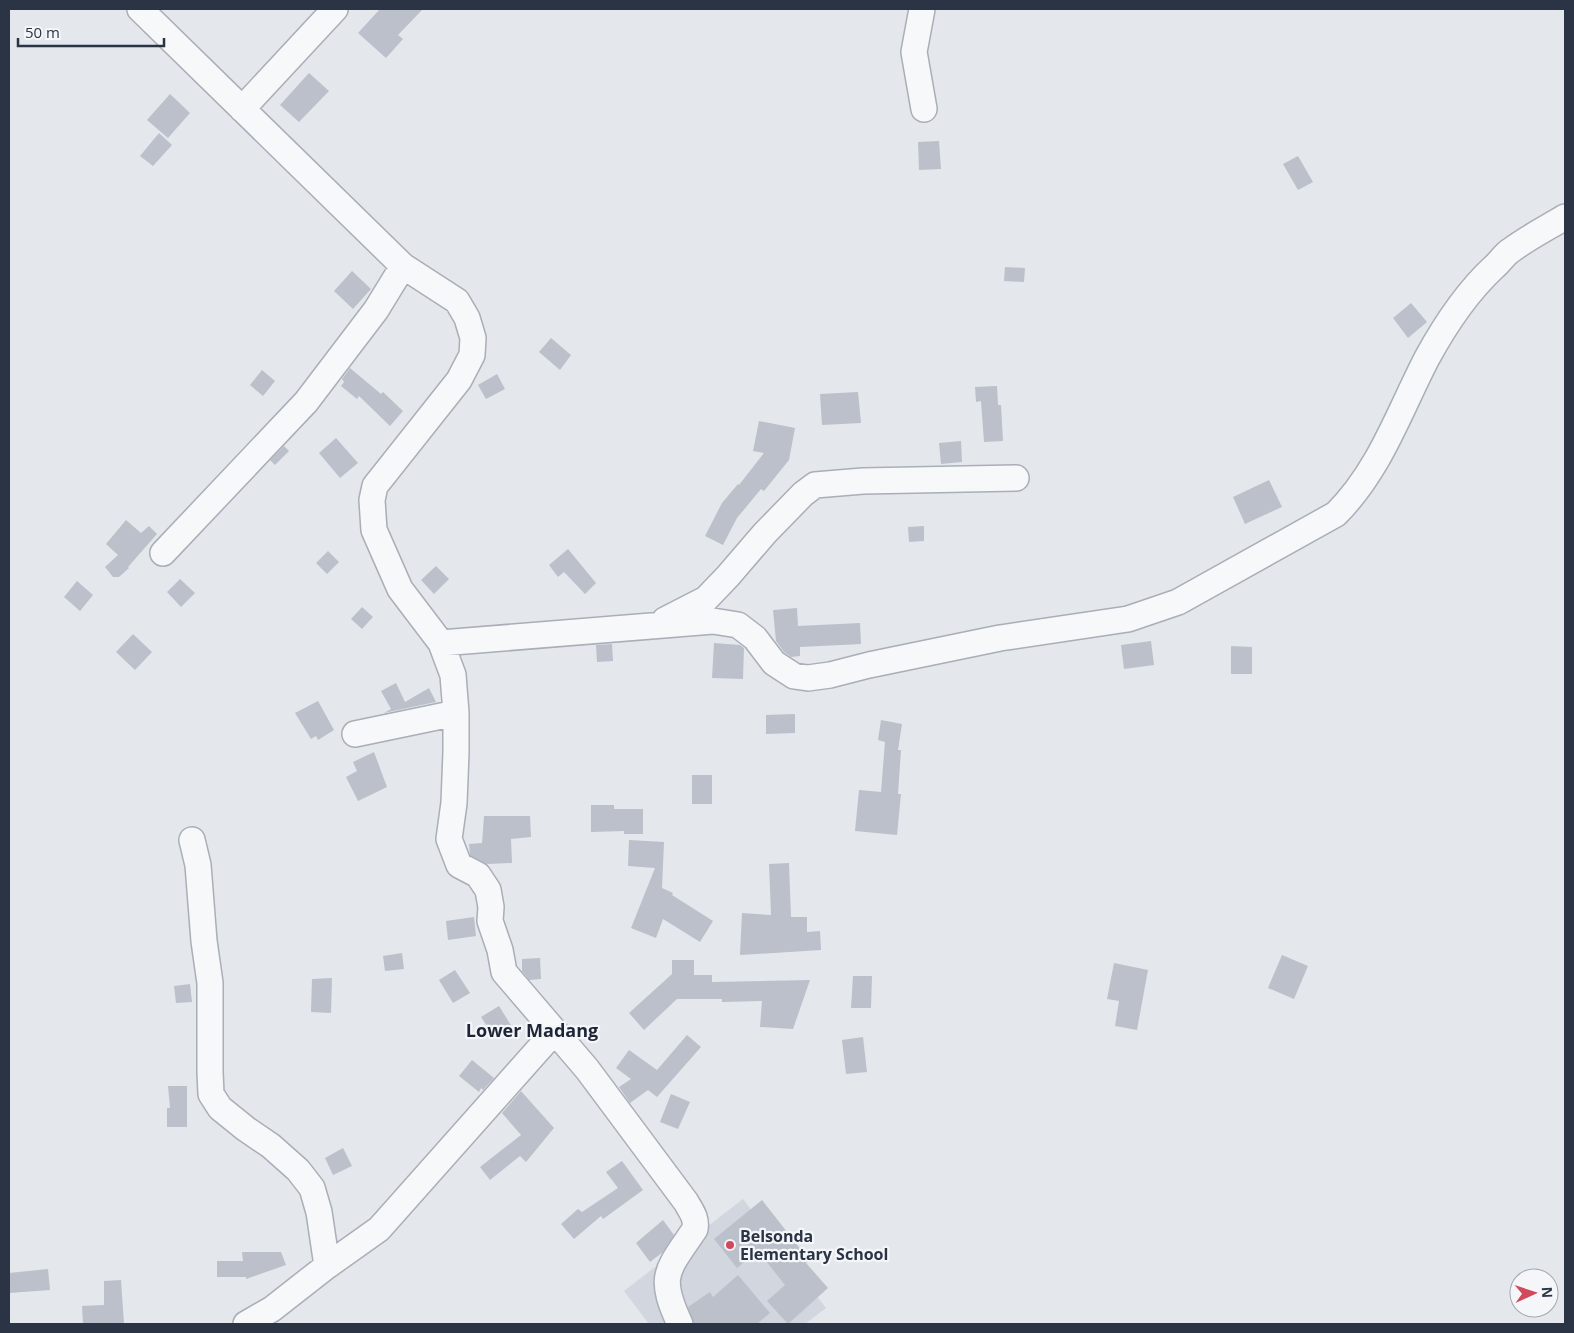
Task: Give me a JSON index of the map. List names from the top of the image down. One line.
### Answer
{"districts":["Lower Madang"],"places":["Belsonda Elementary School"],"scale_bar":"50 m","north":"right"}
